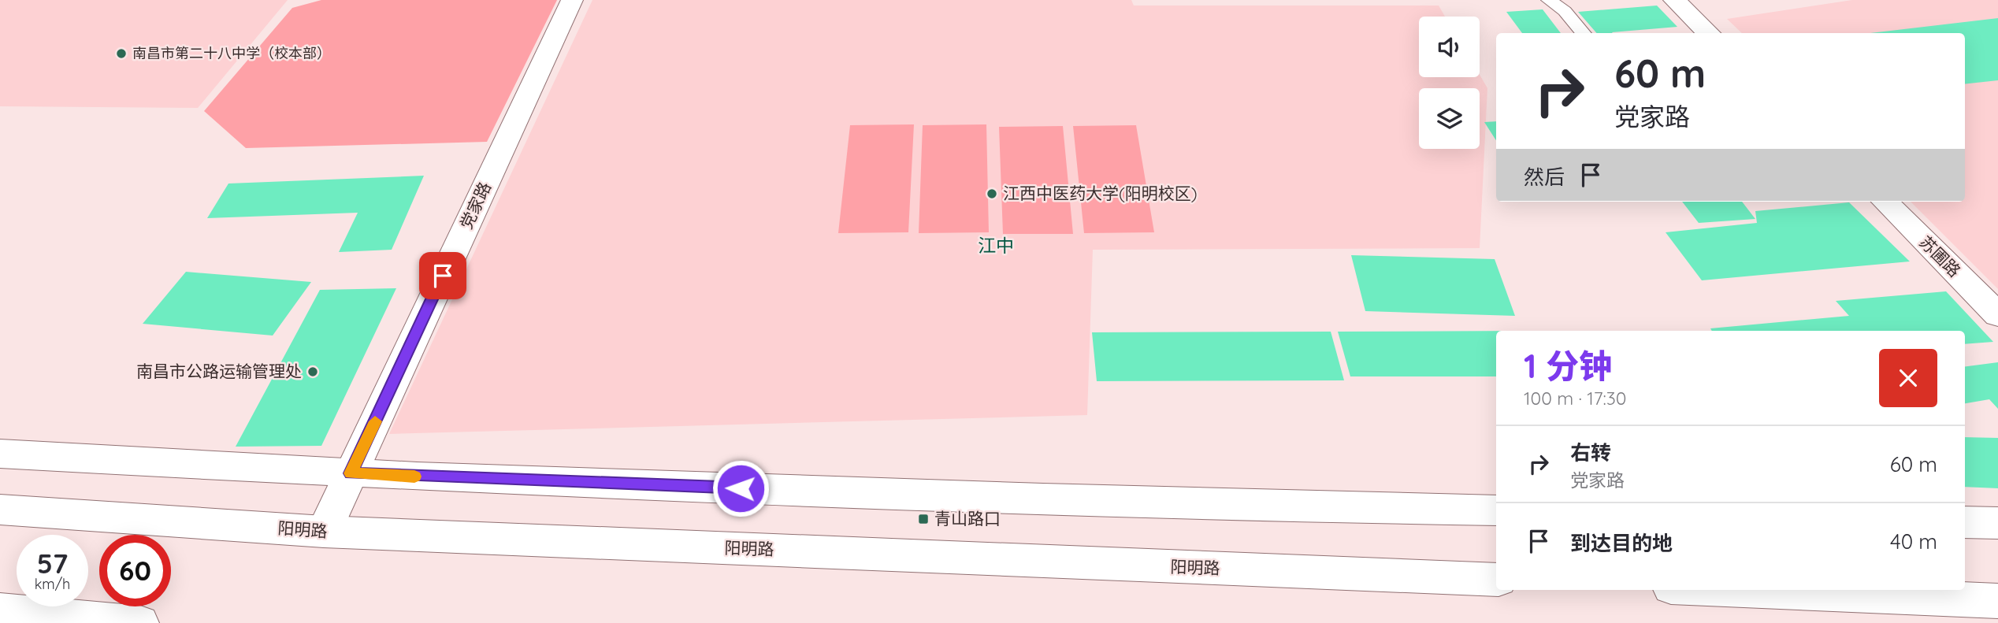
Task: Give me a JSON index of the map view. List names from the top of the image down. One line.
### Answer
{"streets":{"main road":["党家路","苏圃路","阳明路"]},"crossings":[["党家路","阳明路"]],"districts":["江中"],"places":{"other":["南昌市第二十八中学（校本部）","江西中医药大学(阳明校区)","南昌市公路运输管理处"],"transit":["青山路口"]},"page":{"turn":["60 m","党家路"],"then":"然后","heading":["1 分钟","100 m · 17:30"],"list":[{"name":"右转","note":"党家路","value":"60 m"},{"name":"到达目的地","value":"40 m"}],"speed":"57 km/h","limit":"60"}}
